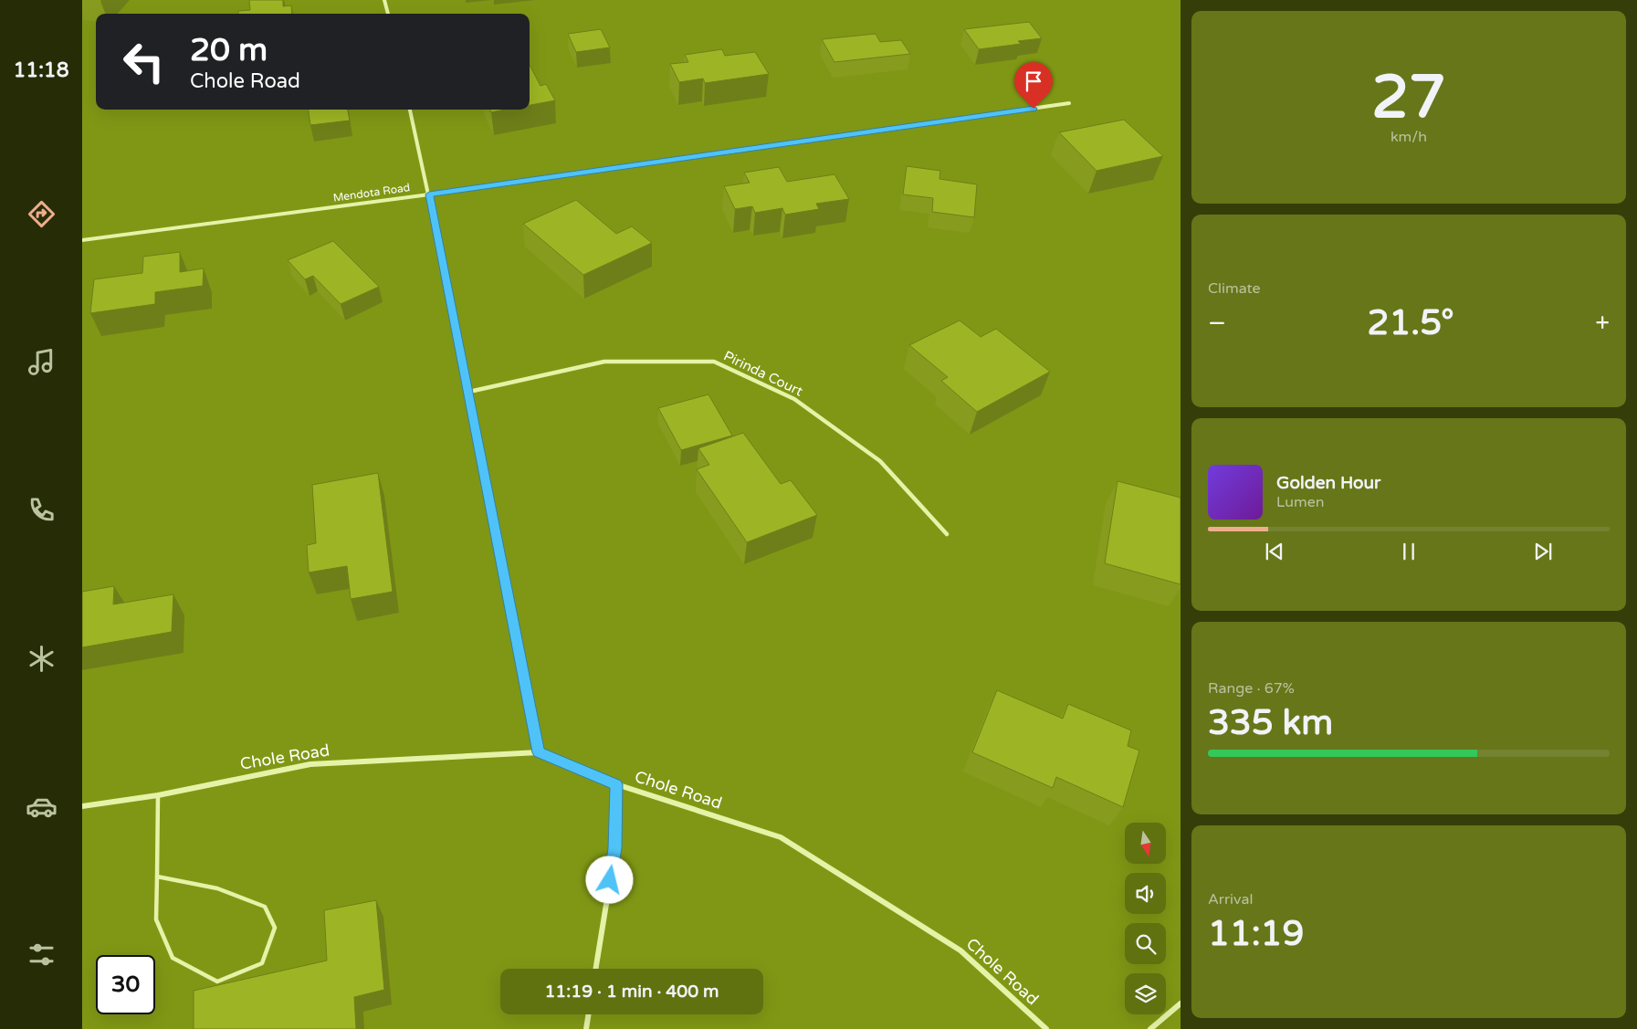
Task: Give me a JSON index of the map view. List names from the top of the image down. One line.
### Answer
{"streets":{"street":["Mendota Road","Pirinda Court","Chole Road"]},"north":"bottom","page":{"tabs":"11:18","tile":[["27","km/h"],"Climate",["Range · 67%","335 km"],["Arrival","11:19"]],"turn":["20 m","Chole Road"],"heat":["−","21.5°","+"],"song":["Golden Hour","Lumen"],"limit":"30","trip":"11:19 · 1 min · 400 m"}}
